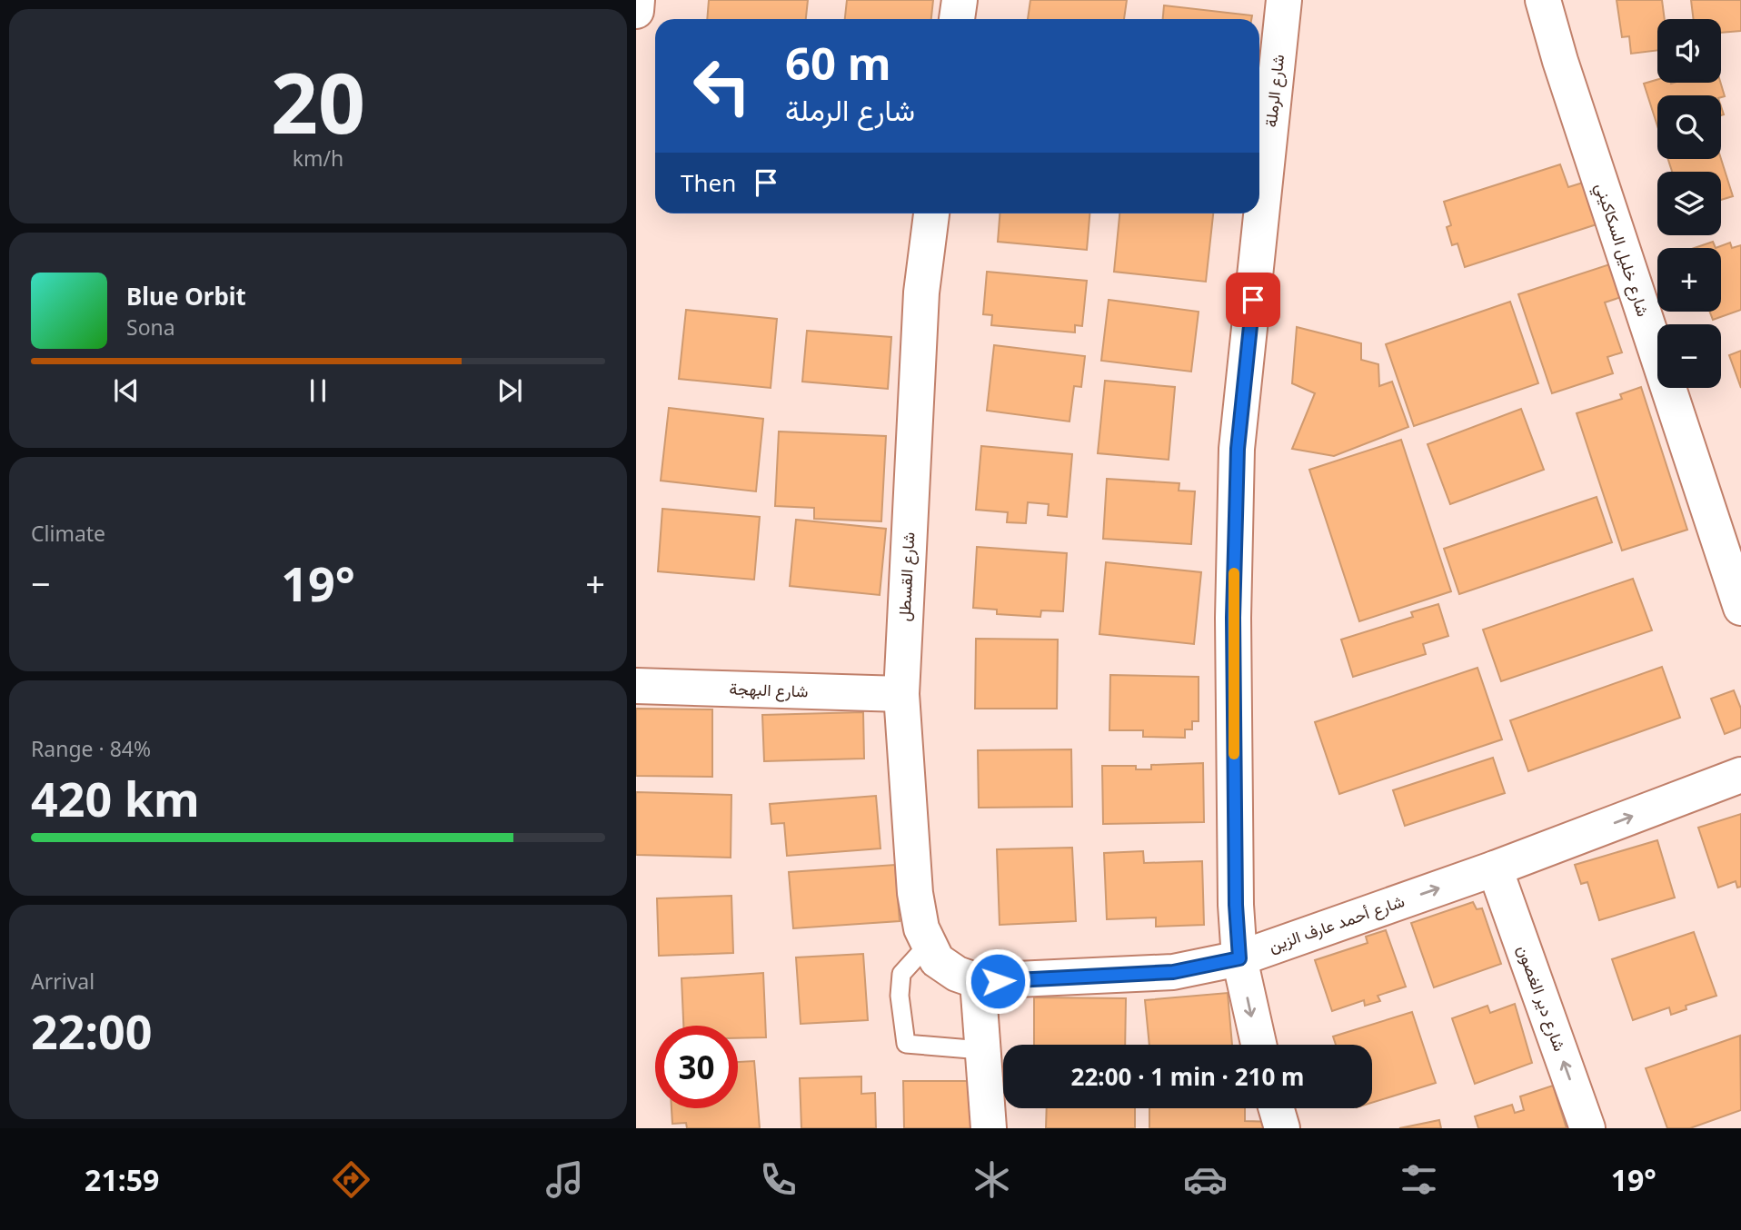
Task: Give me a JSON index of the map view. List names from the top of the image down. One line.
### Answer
{"streets":{"street":["شارع الرملة","شارع خليل السكاكيني","شارع القسطل","شارع البهجة","شارع أحمد عارف الزين","شارع دير الغصون"]},"crossings":[["شارع الرملة","شارع أحمد عارف الزين"],["شارع القسطل","شارع البهجة"],["شارع القسطل","شارع أحمد عارف الزين"],["شارع أحمد عارف الزين","شارع دير الغصون"]],"one_way":["شارع أحمد عارف الزين","شارع دير الغصون"],"page":{"tile":[["20","km/h"],"Climate",["Range · 84%","420 km"],["Arrival","22:00"]],"map_buttons":["+","−"],"turn":["60 m","شارع الرملة"],"then":"Then","song":["Blue Orbit","Sona"],"heat":["−","19°","+"],"limit":"30","trip":"22:00 · 1 min · 210 m","tabs":["21:59","19°"]}}
